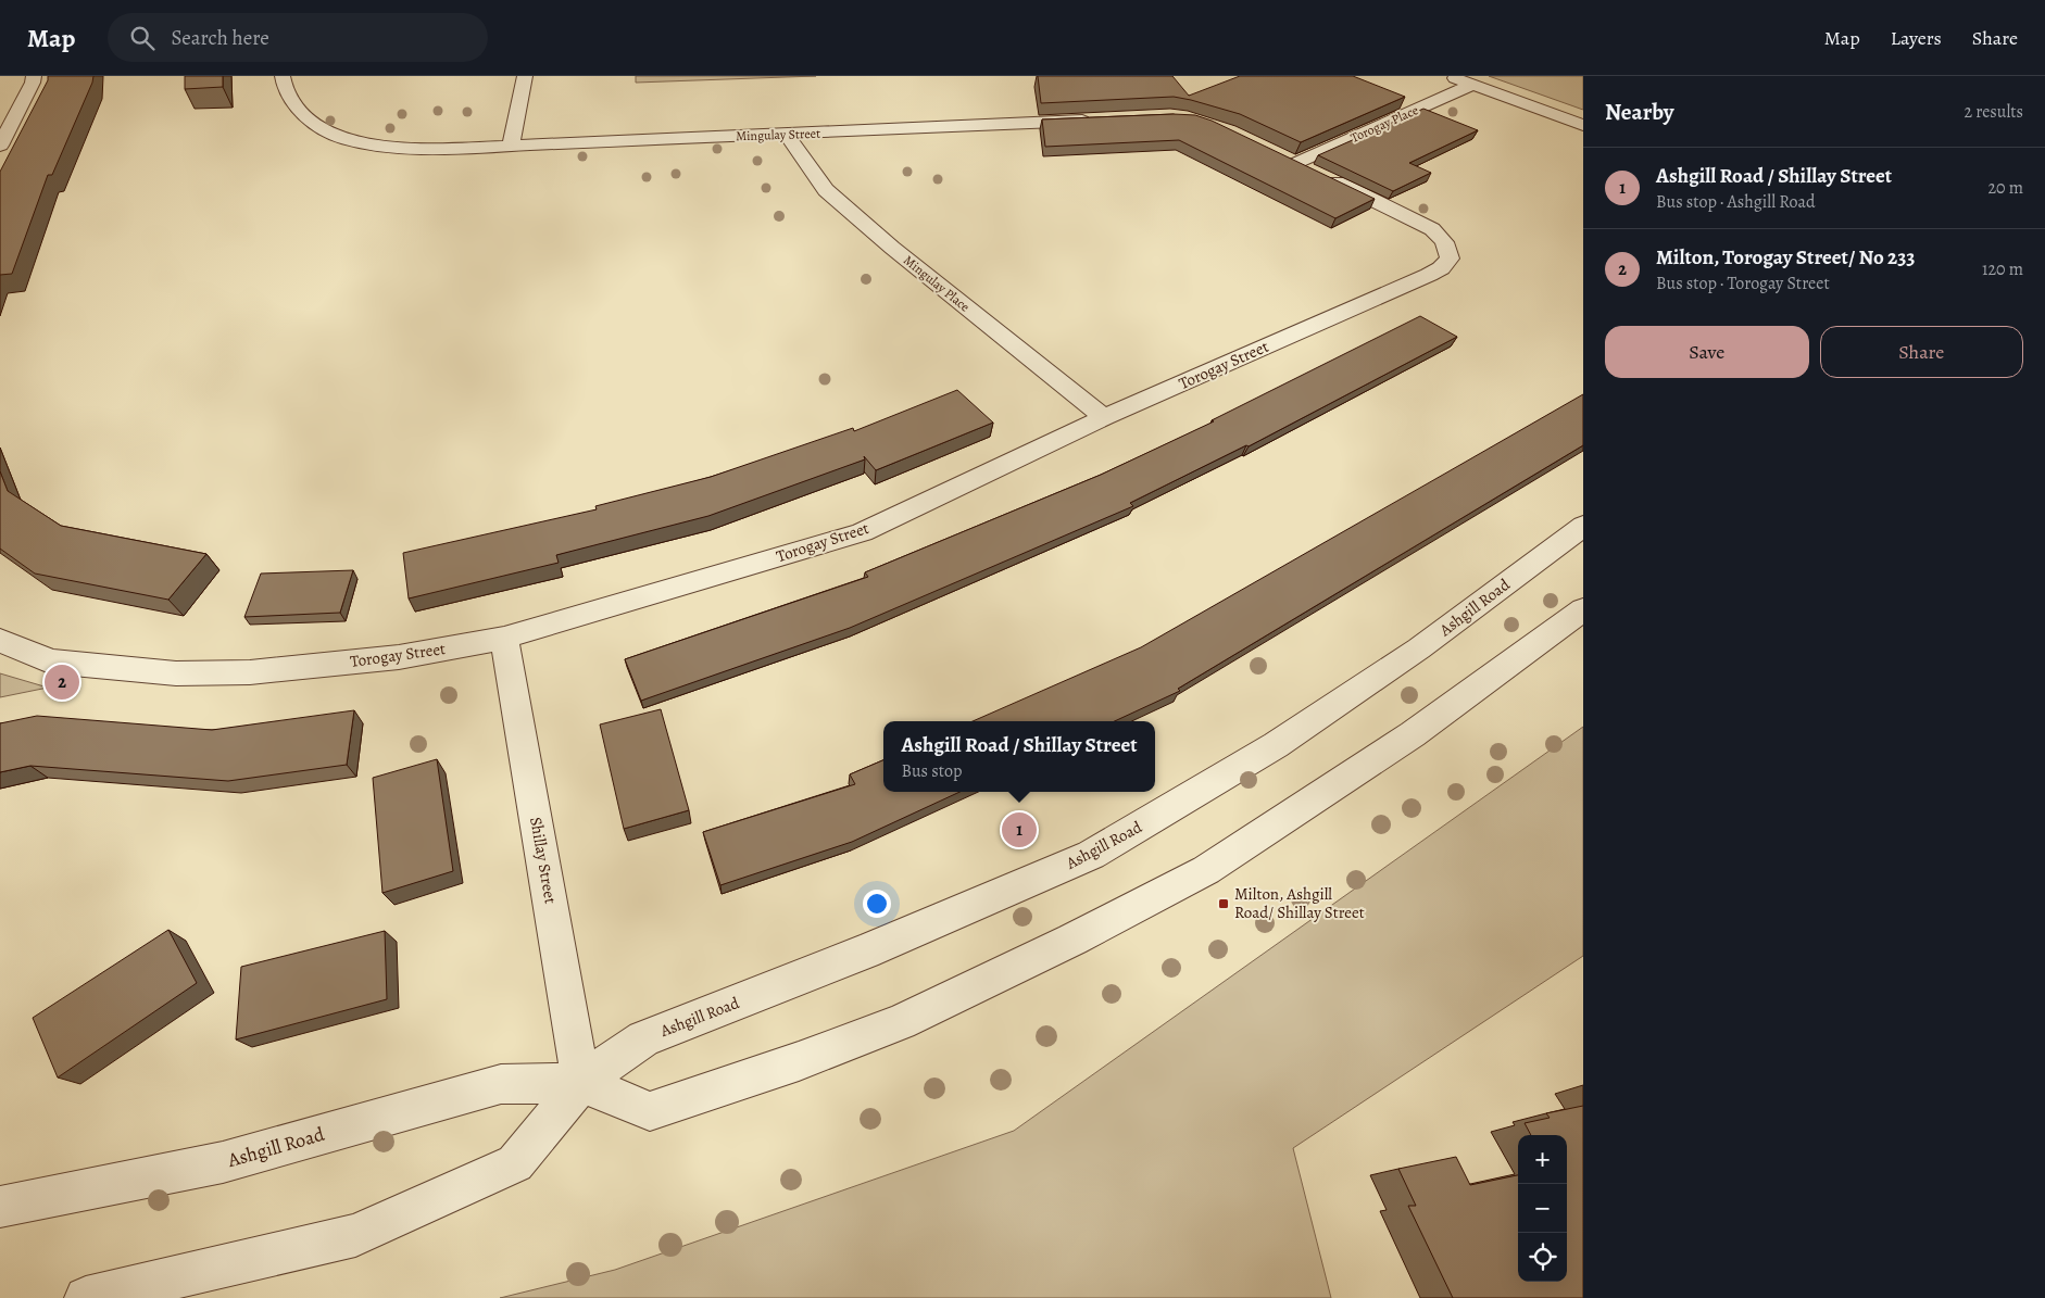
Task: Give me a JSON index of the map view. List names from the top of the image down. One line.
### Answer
{"streets":{"street":["Torogay Place","Mingulay Street","Mingulay Place","Torogay Street","Ashgill Road","Shillay Street"]},"crossings":[["Torogay Place","Torogay Street"],["Mingulay Street","Mingulay Place"],["Mingulay Place","Torogay Street"],["Torogay Street","Shillay Street"],["Ashgill Road","Shillay Street"]],"places":{"transit":["Milton, Ashgill Road/ Shillay Street"]},"page":{"header":"Map","search":"Search here","nav":["Map","Layers","Share"],"heading":["Nearby","2 results"],"list":[{"mark":"1","name":"Ashgill Road / Shillay Street","note":"Bus stop · Ashgill Road","value":"20 m"},{"mark":"2","name":"Milton, Torogay Street/ No 233","note":"Bus stop · Torogay Street","value":"120 m"}],"buttons":["Save","Share"],"pins":["2","1"],"popup":["Ashgill Road / Shillay Street","Bus stop"],"map_buttons":["+","−"]}}
